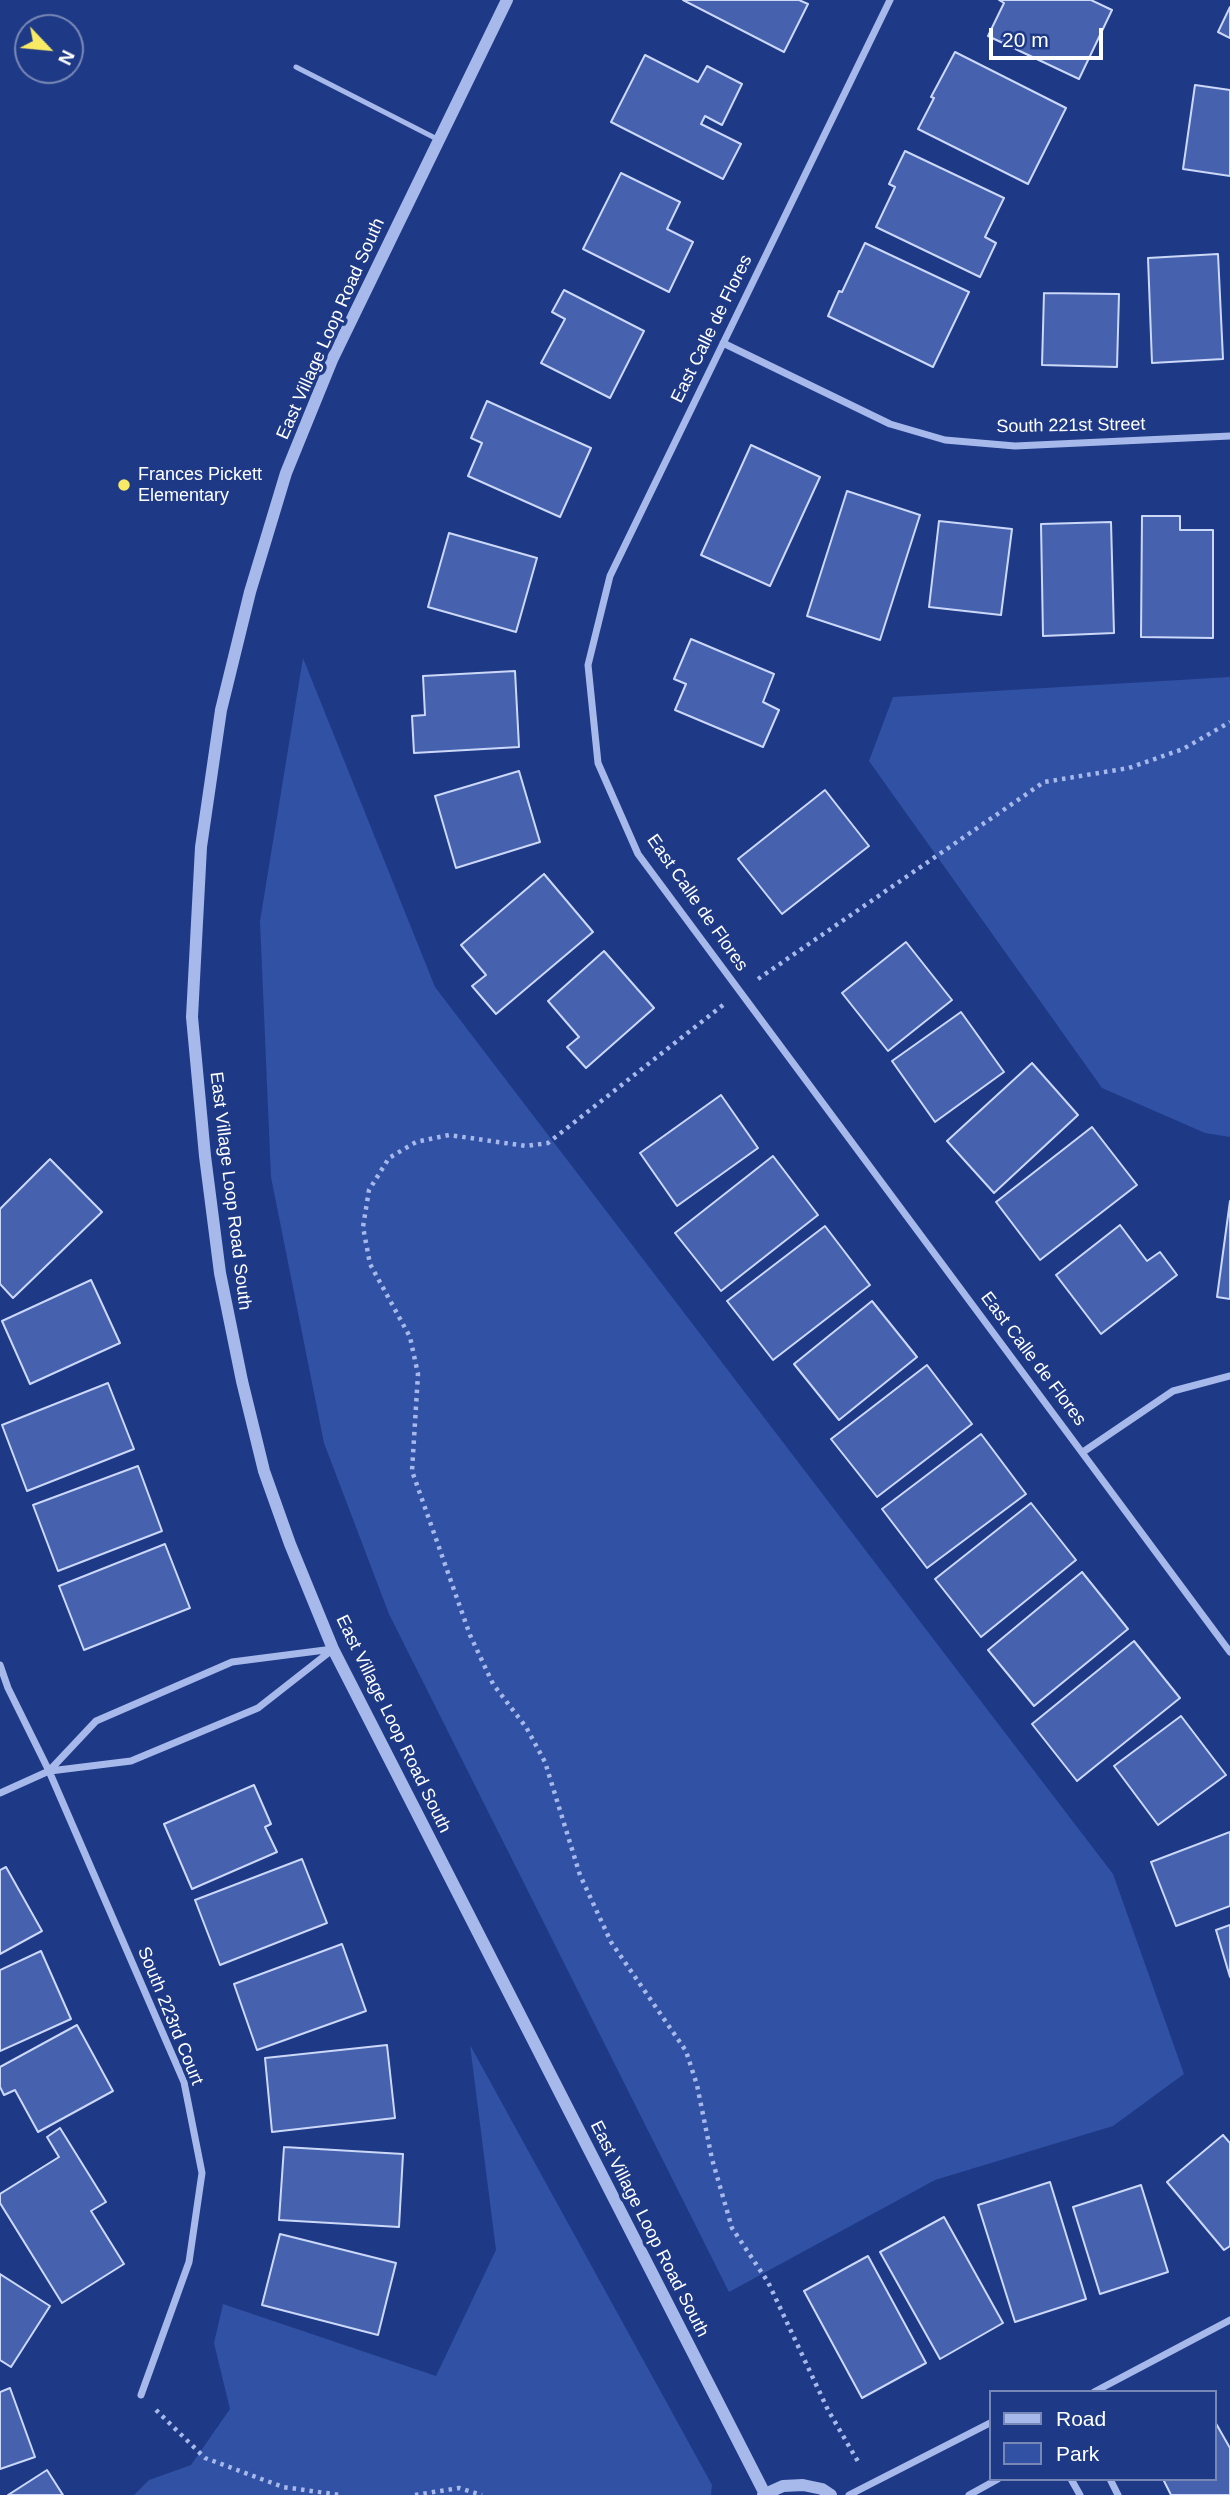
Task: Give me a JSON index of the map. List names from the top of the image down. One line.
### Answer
{"streets":{"street":["East Village Loop Road South","East Calle de Flores","South 221st Street","South 223rd Court"]},"crossings":[["East Calle de Flores","South 221st Street"]],"places":["Frances Pickett Elementary"],"legend":["Road","Park"],"scale_bar":"20 m","north":"bottom right"}
